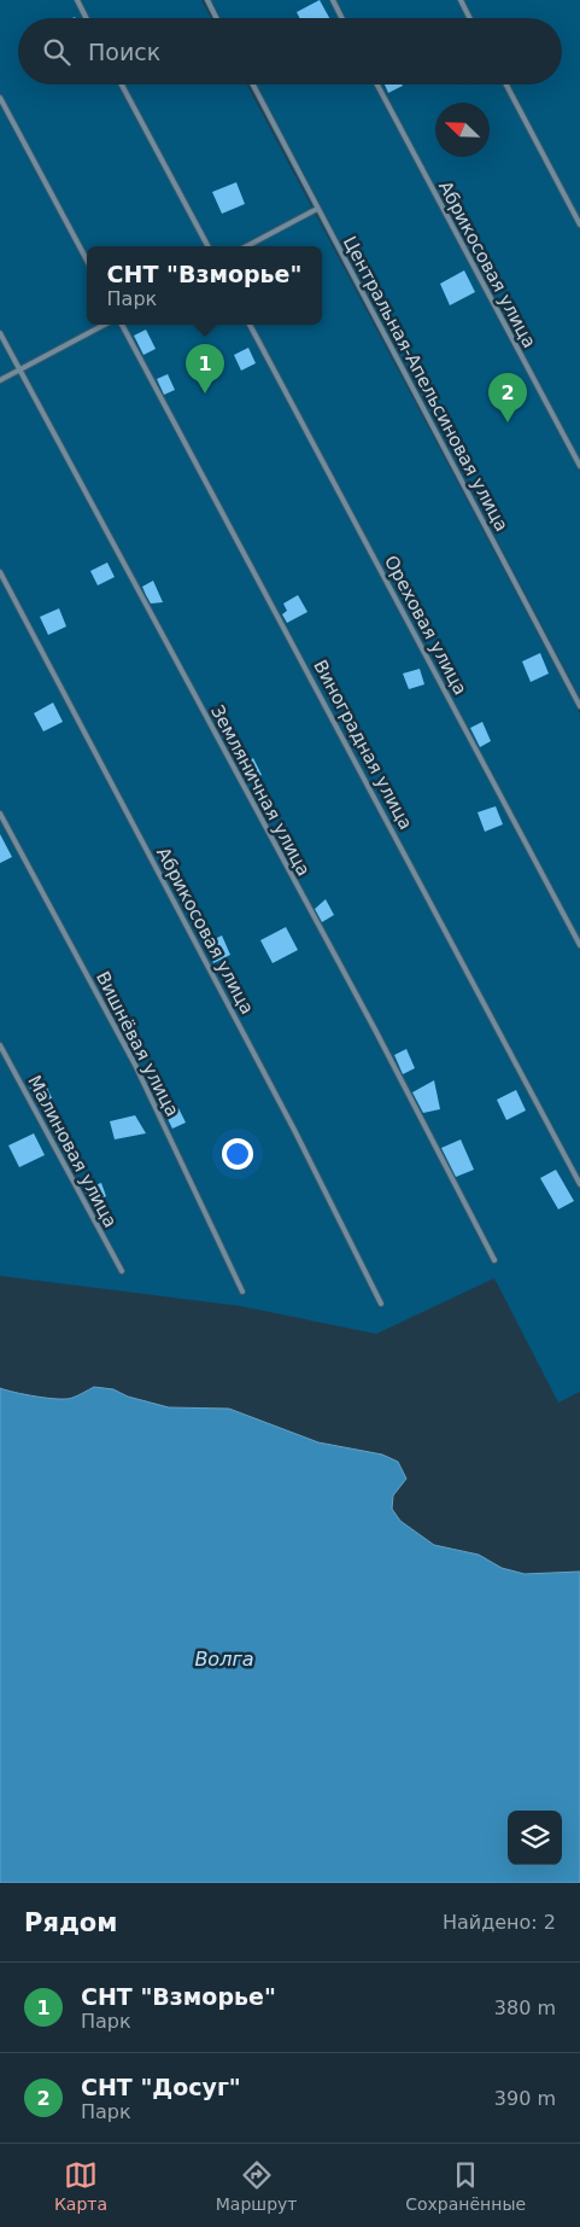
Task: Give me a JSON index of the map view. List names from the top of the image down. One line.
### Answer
{"streets":{"lane":["Абрикосовая улица","Центральная-Апельсиновая улица","Ореховая улица","Виноградная улица","Земляничная улица","Вишнёвая улица","Малиновая улица"]},"water":["Волга"],"north":"top left","page":{"search":"Поиск","popup":["СНТ \"Взморье\"","Парк"],"pins":["1","2"],"heading":["Рядом","Найдено: 2"],"list":[{"mark":"1","name":"СНТ \"Взморье\"","note":"Парк","value":"380 m"},{"mark":"2","name":"СНТ \"Досуг\"","note":"Парк","value":"390 m"}],"nav":["Карта","Маршрут","Сохранённые"]}}
